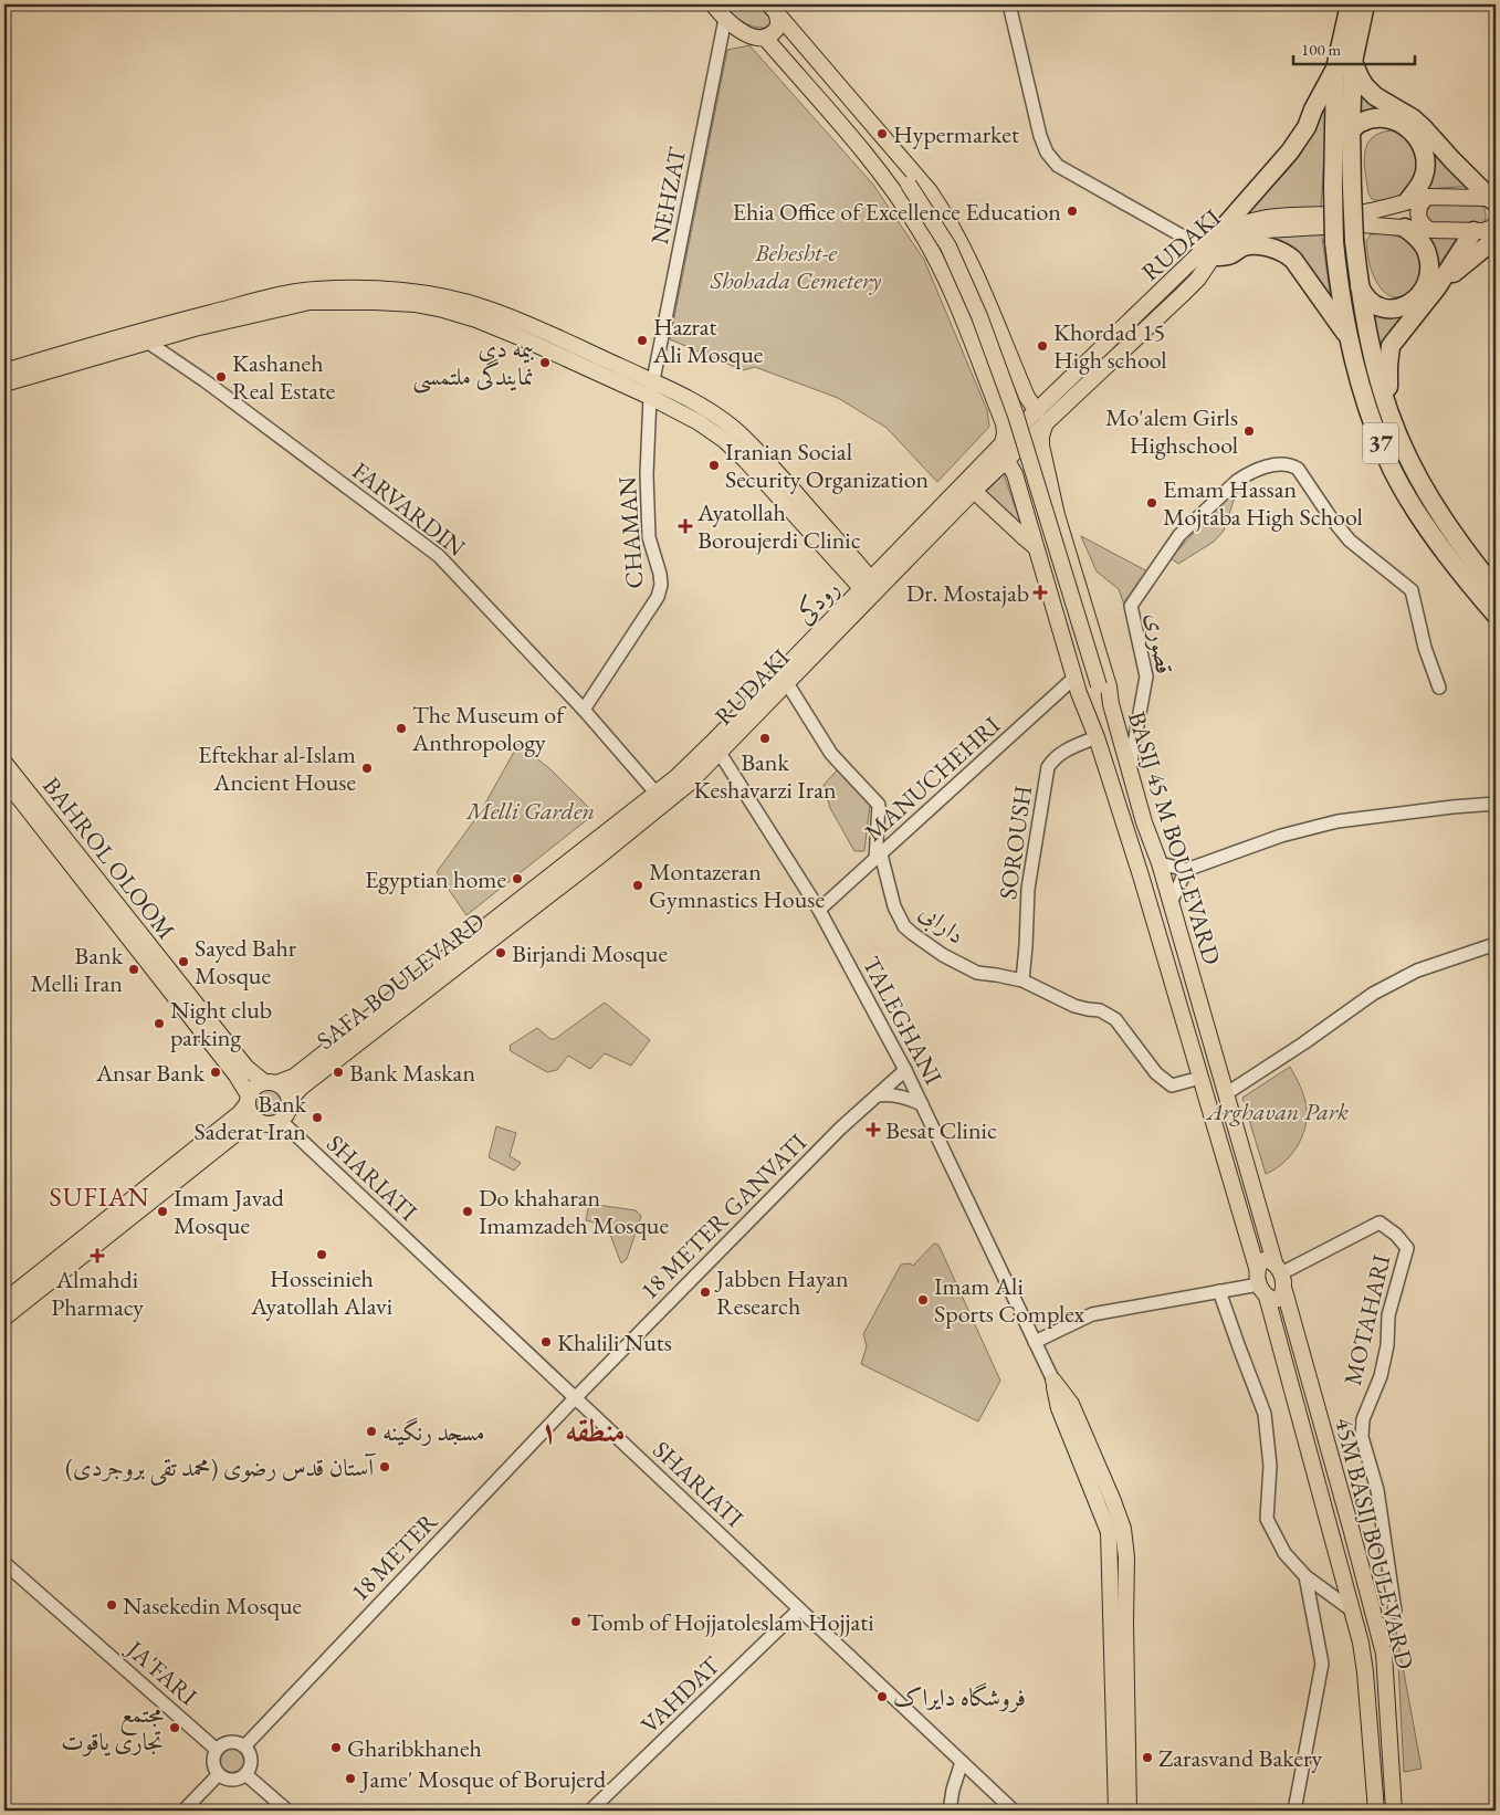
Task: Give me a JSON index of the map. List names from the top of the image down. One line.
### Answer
{"streets":{"highway":["37"],"main road":["RUDAKI","رودکی","BASIJ 45 M BOULEVARD","BAHROL OLOOM","SAFA BOULEVARD","45M BASIJ BOULEVARD"],"street":["NEHZAT","FARVARDIN","CHAMAN","قصوری","MANUCHEHRI","SOROUSH","دارابی","TALEGHANI","SHARIATI","18 METER GANVATI","MOTAHARI","18 METER","JA'FARI","VAHDAT"]},"crossings":[["NEHZAT","CHAMAN"],["RUDAKI","رودکی"],["RUDAKI","BASIJ 45 M BOULEVARD"],["RUDAKI","دارابی"],["RUDAKI","SAFA BOULEVARD"],["RUDAKI","TALEGHANI"],["FARVARDIN","CHAMAN"],["FARVARDIN","SAFA BOULEVARD"],["رودکی","SAFA BOULEVARD"],["رودکی","TALEGHANI"],["قصوری","BASIJ 45 M BOULEVARD"],["MANUCHEHRI","BASIJ 45 M BOULEVARD"],["MANUCHEHRI","دارابی"],["MANUCHEHRI","TALEGHANI"],["BASIJ 45 M BOULEVARD","SOROUSH"],["BASIJ 45 M BOULEVARD","دارابی"],["BASIJ 45 M BOULEVARD","MOTAHARI"],["BASIJ 45 M BOULEVARD","45M BASIJ BOULEVARD"],["SOROUSH","دارابی"],["BAHROL OLOOM","SAFA BOULEVARD"],["BAHROL OLOOM","SHARIATI"],["SAFA BOULEVARD","TALEGHANI"],["SAFA BOULEVARD","SHARIATI"],["TALEGHANI","18 METER GANVATI"],["SHARIATI","18 METER GANVATI"],["SHARIATI","18 METER"],["SHARIATI","VAHDAT"],["18 METER GANVATI","18 METER"],["MOTAHARI","45M BASIJ BOULEVARD"],["18 METER","JA'FARI"]],"districts":["SUFIAN","منطقه ۱"],"parks":["Behesht-e Shohada Cemetery","Melli Garden","Arghavan Park"],"places":{"other":["Hypermarket","Ehia Office of Excellence Education","Hazrat Ali Mosque","Khordad 15 High school","بیمه دی نمایندگی ملتمسی","Kashaneh Real Estate","Mo'alem Girls Highschool","Iranian Social Security Organization","Emam Hassan Mojtaba High School","The Museum of Anthropology","Bank Keshavarzi Iran","Eftekhar al-Islam Ancient House","Egyptian home","Montazeran Gymnastics House","Birjandi Mosque","Sayed Bahr Mosque","Bank Melli Iran","Night club parking","Ansar Bank","Bank Maskan","Bank Saderat Iran","Imam Javad Mosque","Do khaharan Imamzadeh Mosque","Hosseinieh Ayatollah Alavi","Jabben Hayan Research","Imam Ali Sports Complex","Khalili Nuts","مسجد رنگینه","آستان قدس رضوی (محمد تقی بروجردی)","Nasekedin Mosque","Tomb of Hojjatoleslam Hojjati","فروشگاه دایراک","مجتمع تجاری یاقوت","Gharibkhaneh","Zarasvand Bakery","Jame' Mosque of Borujerd"],"health":["Ayatollah Boroujerdi Clinic","Dr. Mostajab","Besat Clinic","Almahdi Pharmacy"]},"scale_bar":"100 m"}
